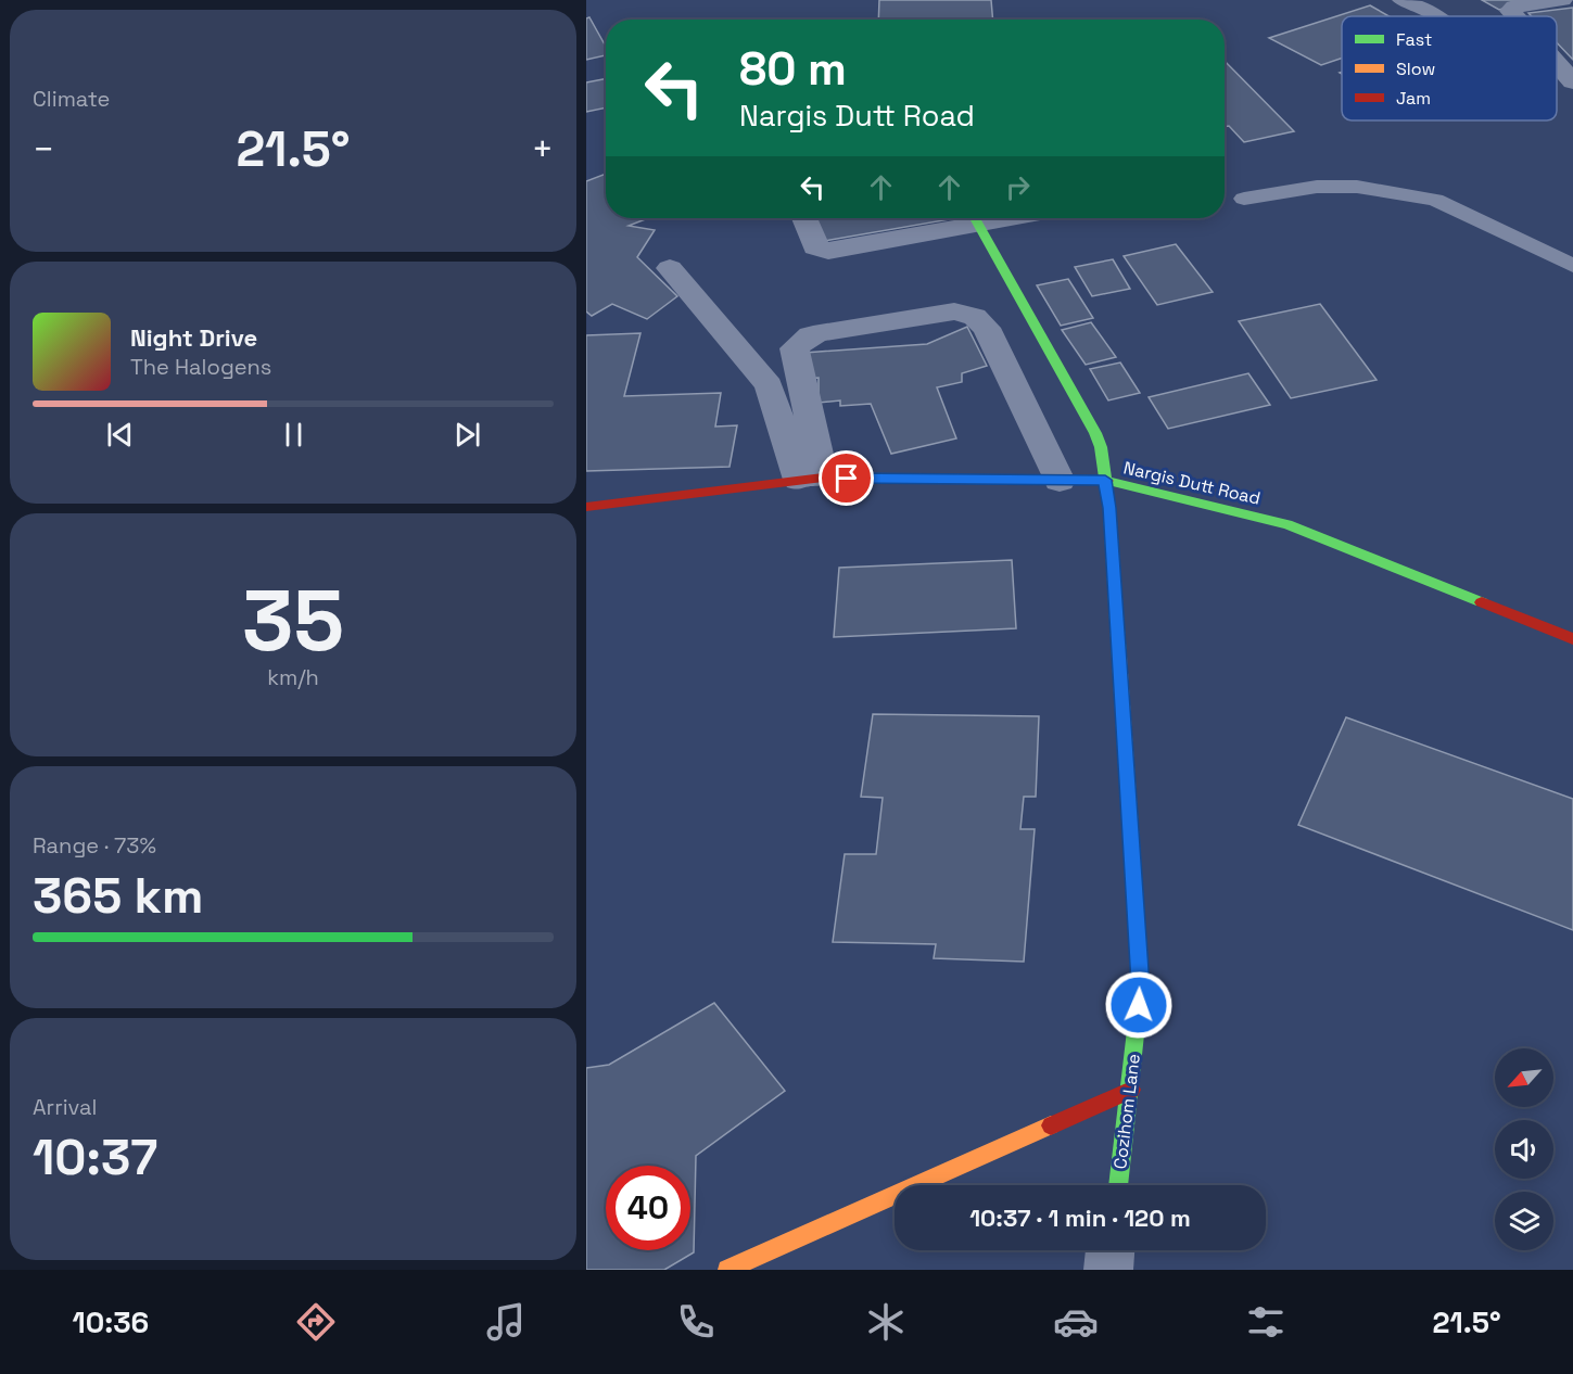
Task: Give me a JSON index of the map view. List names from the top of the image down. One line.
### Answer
{"streets":{"street":["Nargis Dutt Road","Cozihom Lane"]},"crossings":[["Nargis Dutt Road","Cozihom Lane"]],"legend":["Fast","Slow","Jam"],"north":"bottom left","page":{"tile":["Climate",["35","km/h"],["Range · 73%","365 km"],["Arrival","10:37"]],"turn":["80 m","Nargis Dutt Road"],"heat":["−","21.5°","+"],"song":["Night Drive","The Halogens"],"limit":"40","trip":"10:37 · 1 min · 120 m","tabs":["10:36","21.5°"]}}
